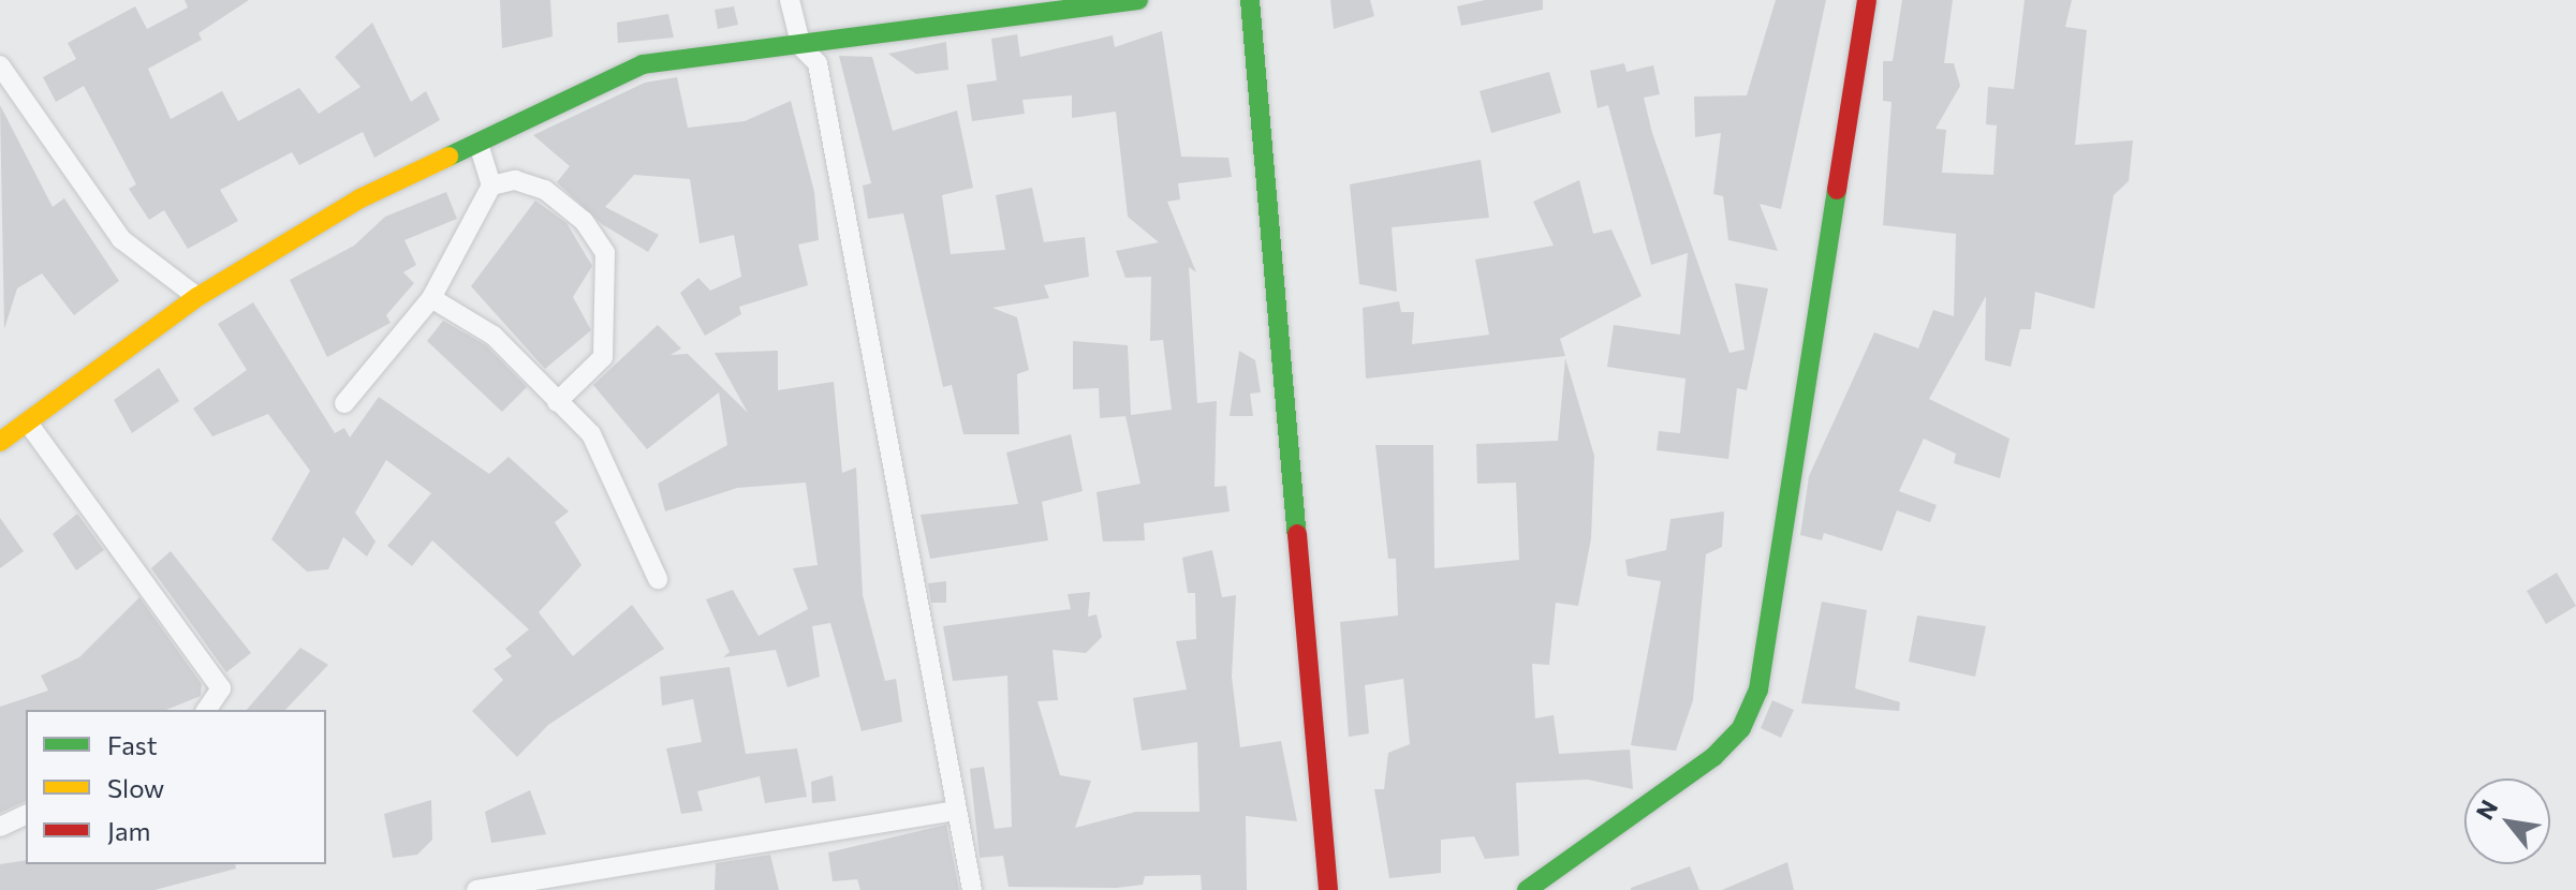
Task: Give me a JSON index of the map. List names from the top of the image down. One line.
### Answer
{"legend":["Fast","Slow","Jam"],"north":"top left"}
